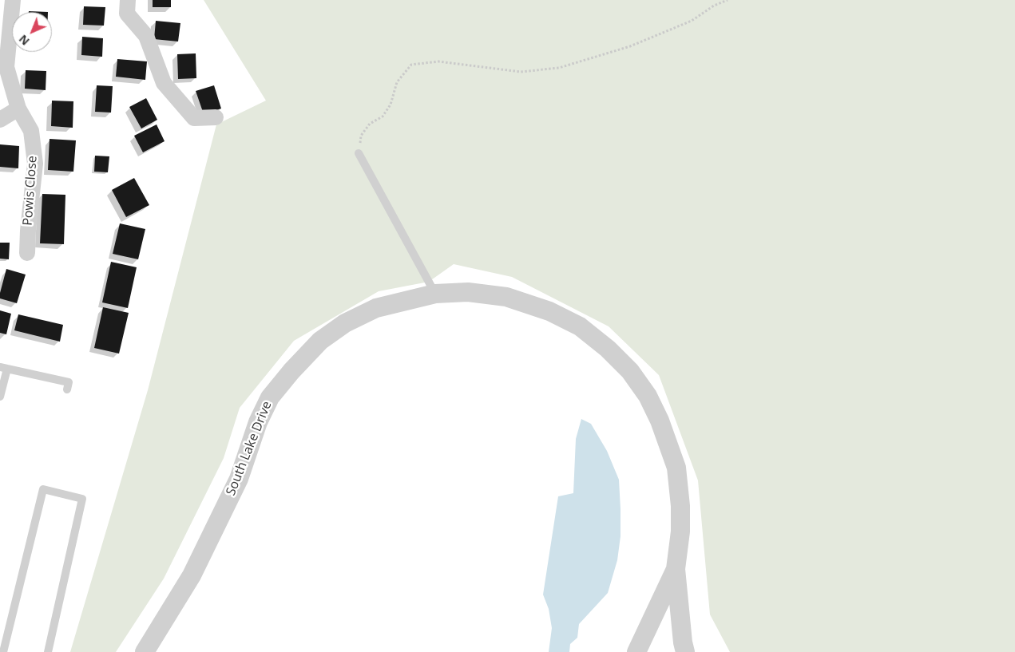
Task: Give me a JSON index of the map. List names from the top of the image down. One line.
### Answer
{"streets":{"street":["Powis Close","South Lake Drive"]},"north":"bottom left"}
